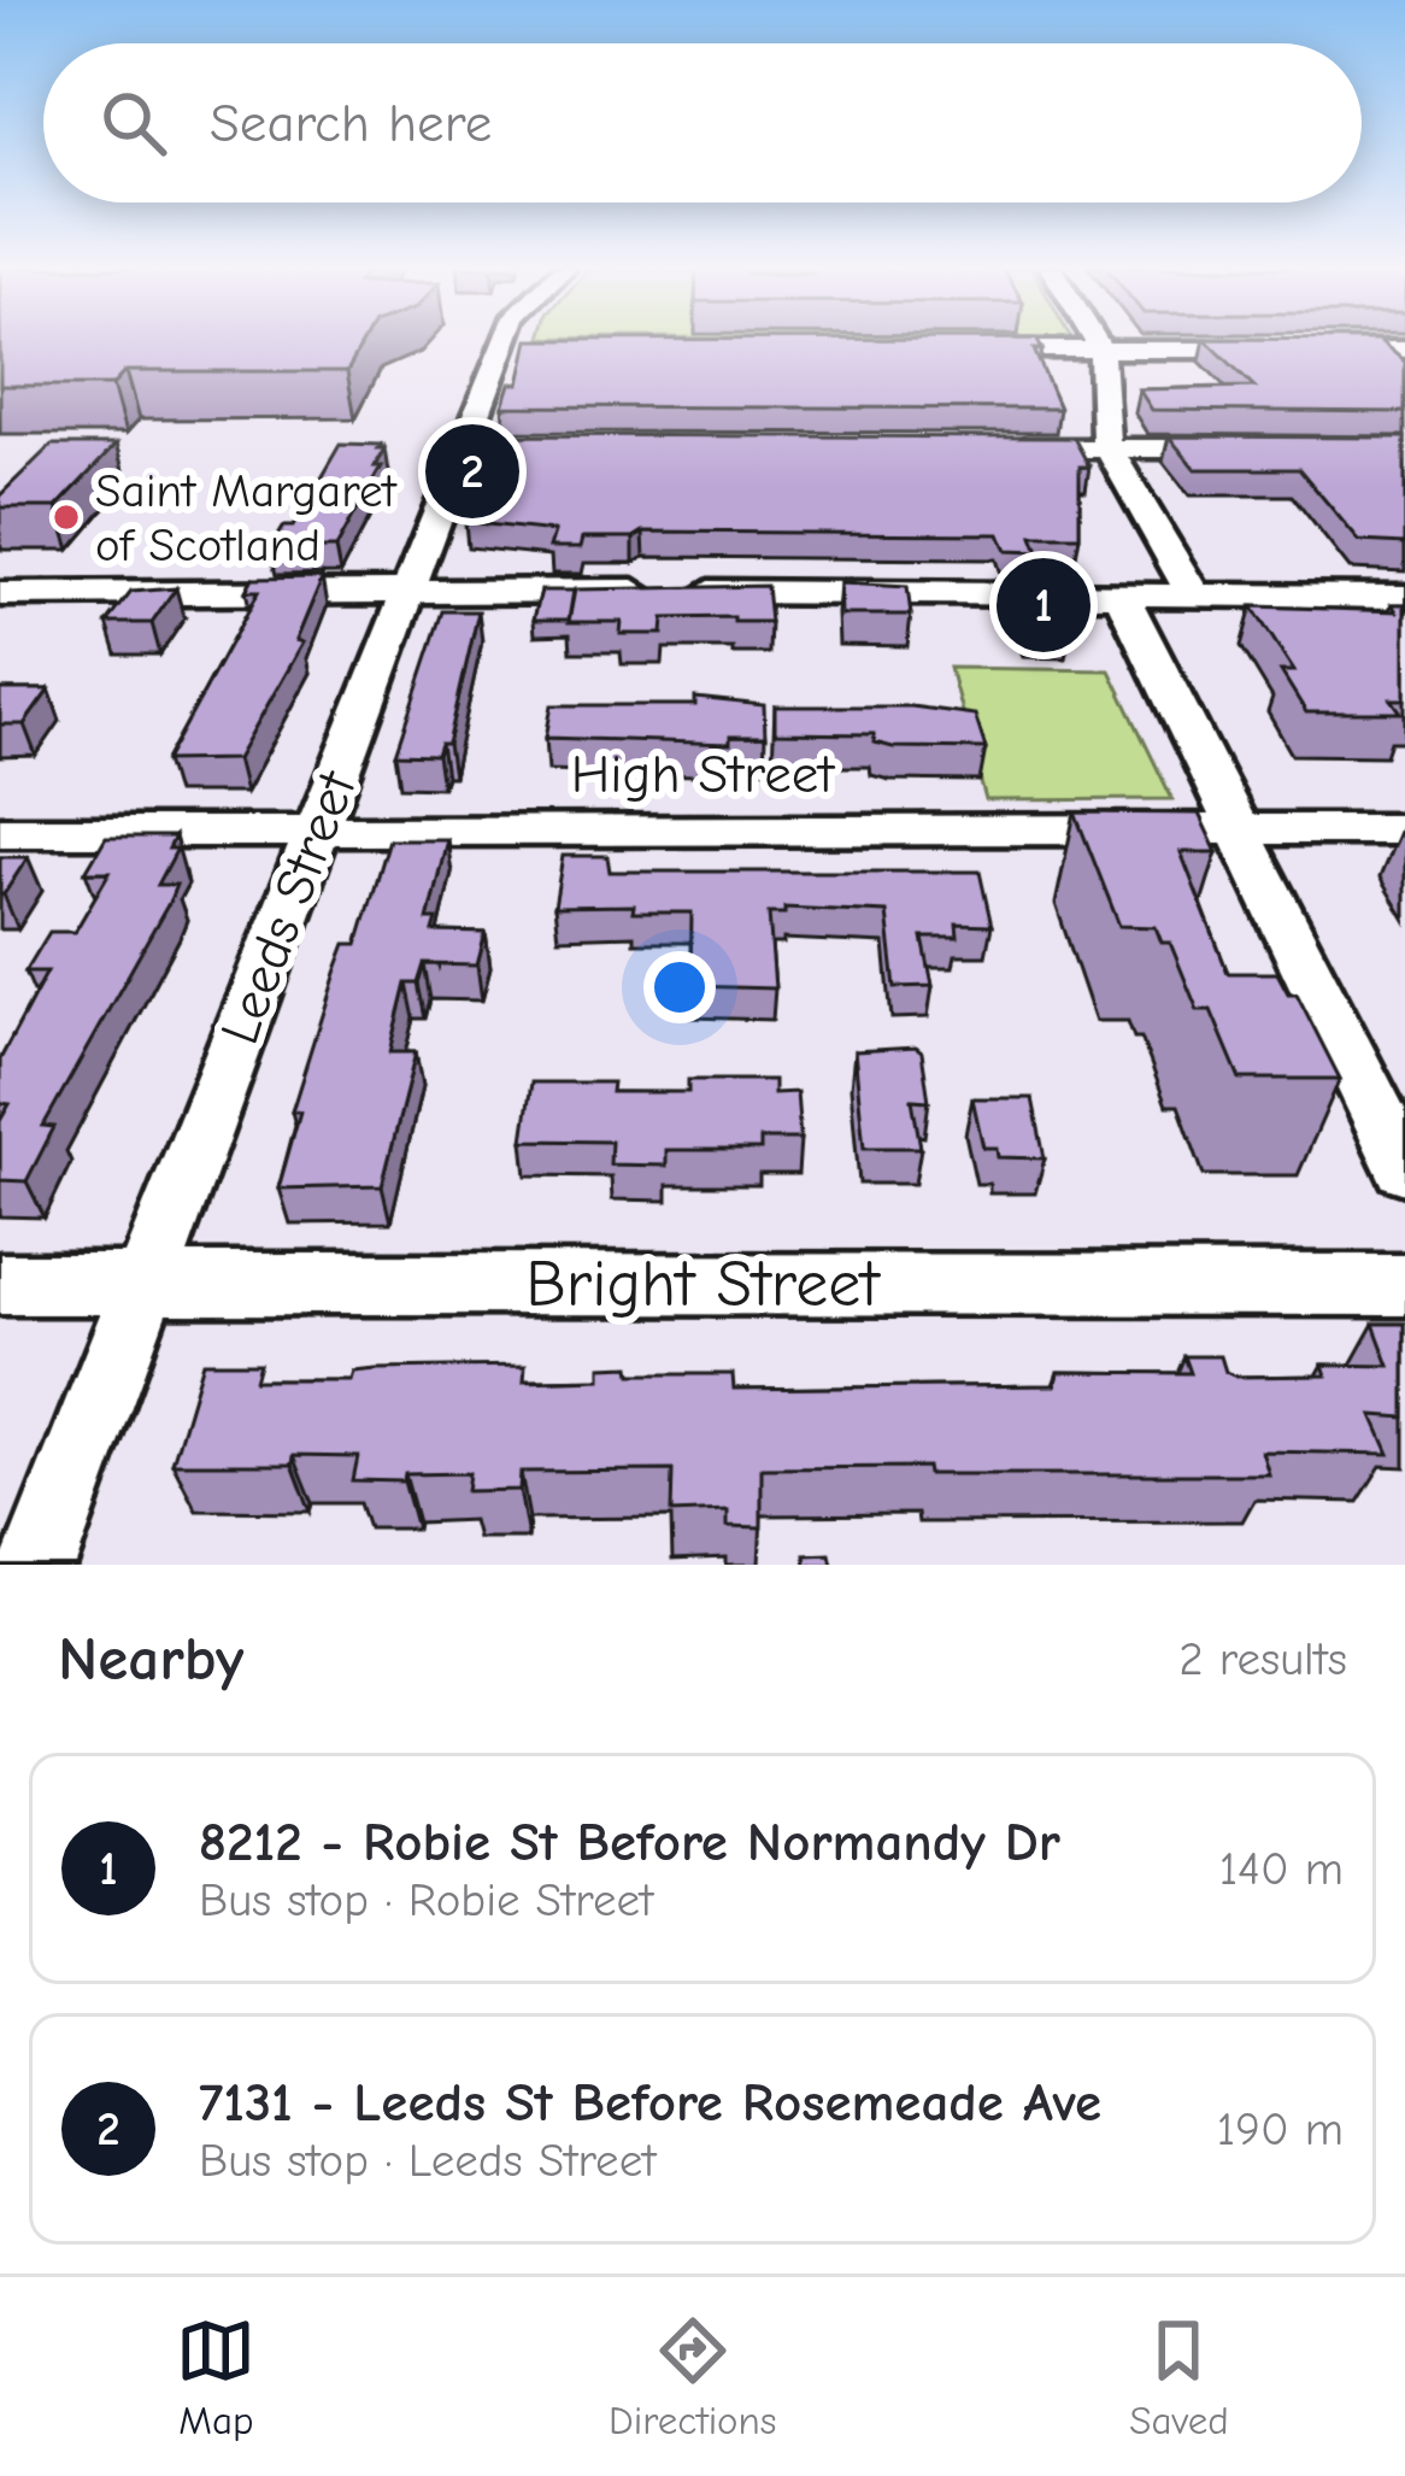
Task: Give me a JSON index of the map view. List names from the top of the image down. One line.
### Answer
{"streets":{"street":["High Street","Leeds Street","Bright Street"]},"crossings":[["High Street","Leeds Street"],["Leeds Street","Bright Street"]],"places":["Saint Margaret of Scotland"],"page":{"search":"Search here","pins":["2","1"],"heading":["Nearby","2 results"],"list":[{"mark":"1","name":"8212 - Robie St Before Normandy Dr","note":"Bus stop · Robie Street","value":"140 m"},{"mark":"2","name":"7131 - Leeds St Before Rosemeade Ave","note":"Bus stop · Leeds Street","value":"190 m"}],"nav":["Map","Directions","Saved"]}}
